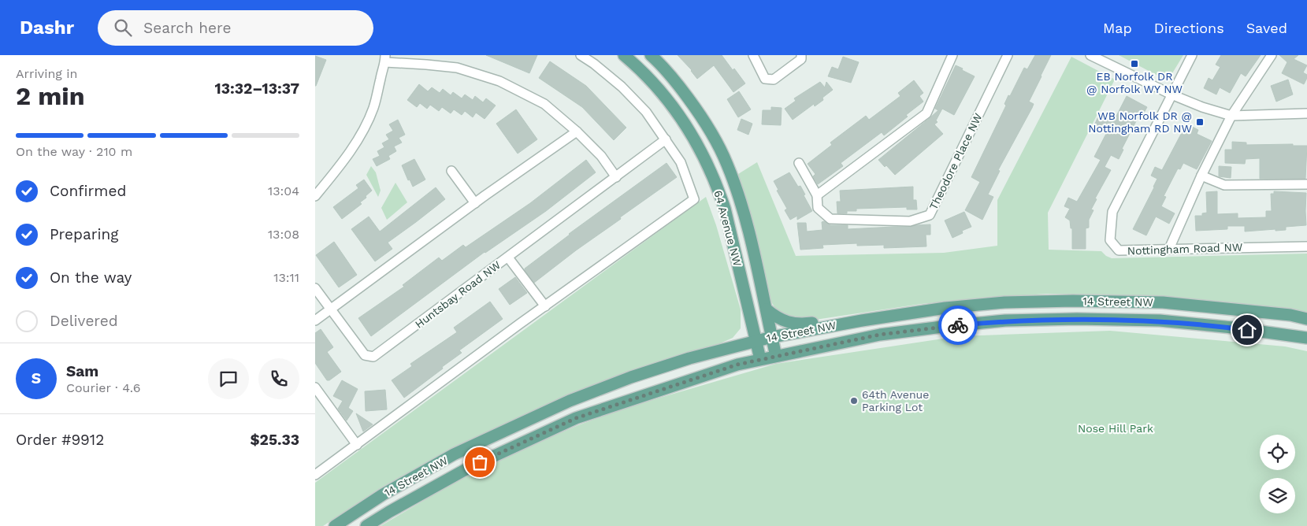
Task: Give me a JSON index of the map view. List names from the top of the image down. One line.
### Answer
{"streets":{"main road":["64 Avenue NW","14 Street NW"],"street":["Theodore Place NW","Nottingham Road NW","Huntsbay Road NW"]},"crossings":[["64 Avenue NW","14 Street NW"]],"parks":["Nose Hill Park"],"places":{"transit":["EB Norfolk DR @ Norfolk WY NW","WB Norfolk DR @ Nottingham RD NW"],"other":["64th Avenue Parking Lot"]},"page":{"header":"Dashr","search":"Search here","nav":["Map","Directions","Saved"],"heading":["2 min","Arriving in","13:32–13:37"],"panel":["Sam","Courier · 4.6","Order #9912","$25.33"],"bar":"On the way · 210 m","list":[["Confirmed","13:04"],["Preparing","13:08"],["On the way","13:11"],"Delivered"],"round":"S"}}
